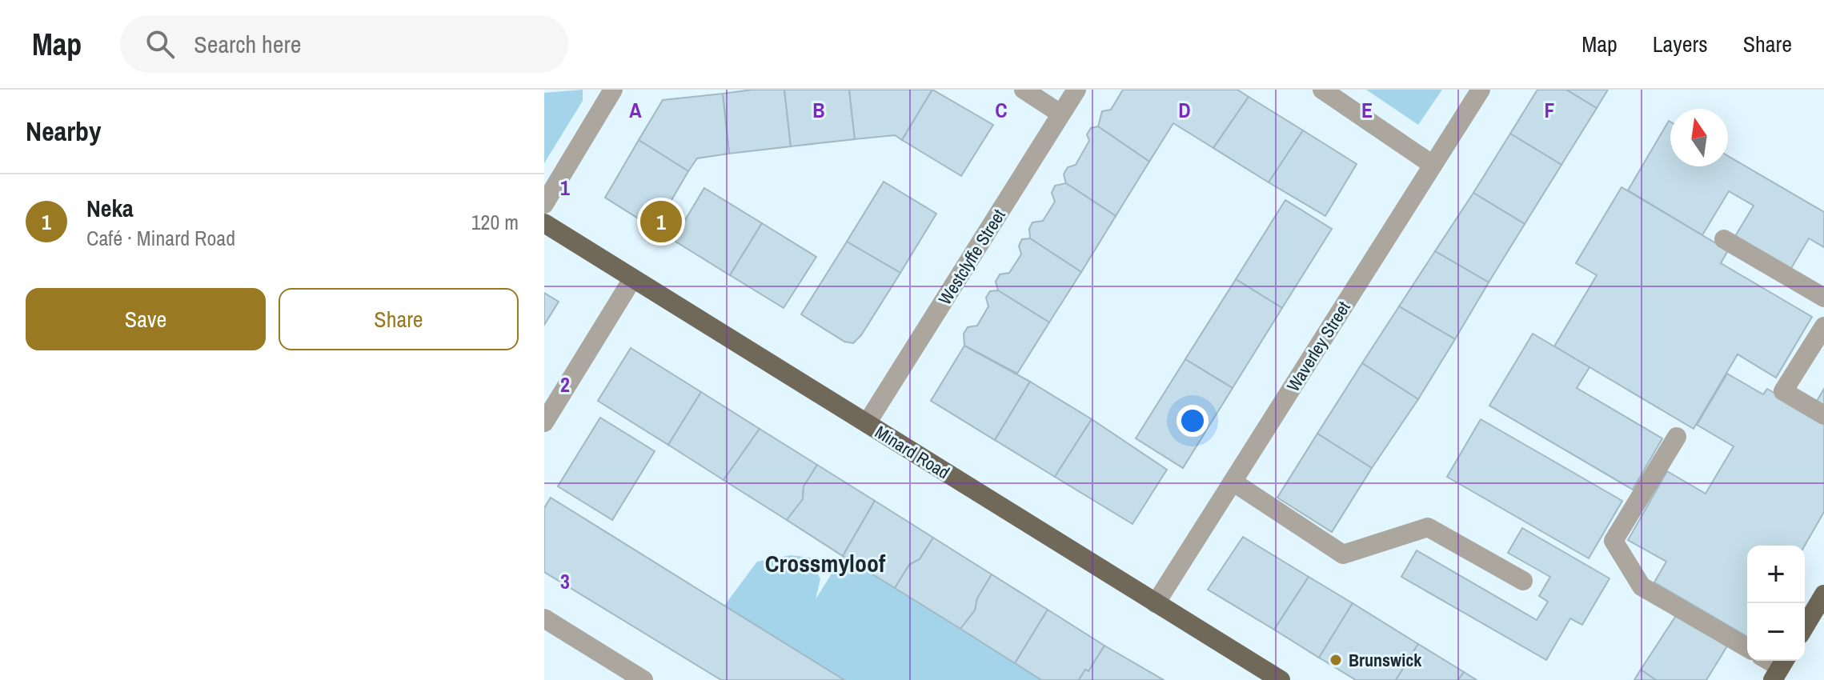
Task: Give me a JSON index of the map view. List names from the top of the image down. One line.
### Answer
{"streets":{"main road":["Minard Road"],"street":["Westclyffe Street","Waverley Street"]},"crossings":[["Westclyffe Street","Minard Road"],["Waverley Street","Minard Road"]],"districts":["Crossmyloof"],"places":["Brunswick"],"north":"top","page":{"header":"Map","search":"Search here","nav":["Map","Layers","Share"],"heading":"Nearby","list":[{"mark":"1","name":"Neka","note":"Café · Minard Road","value":"120 m"}],"pins":"1","buttons":["Save","Share"],"map_buttons":["+","−"]},"grid":{"columns":["A","B","C","D","E","F"],"rows":["1","2","3"]}}
